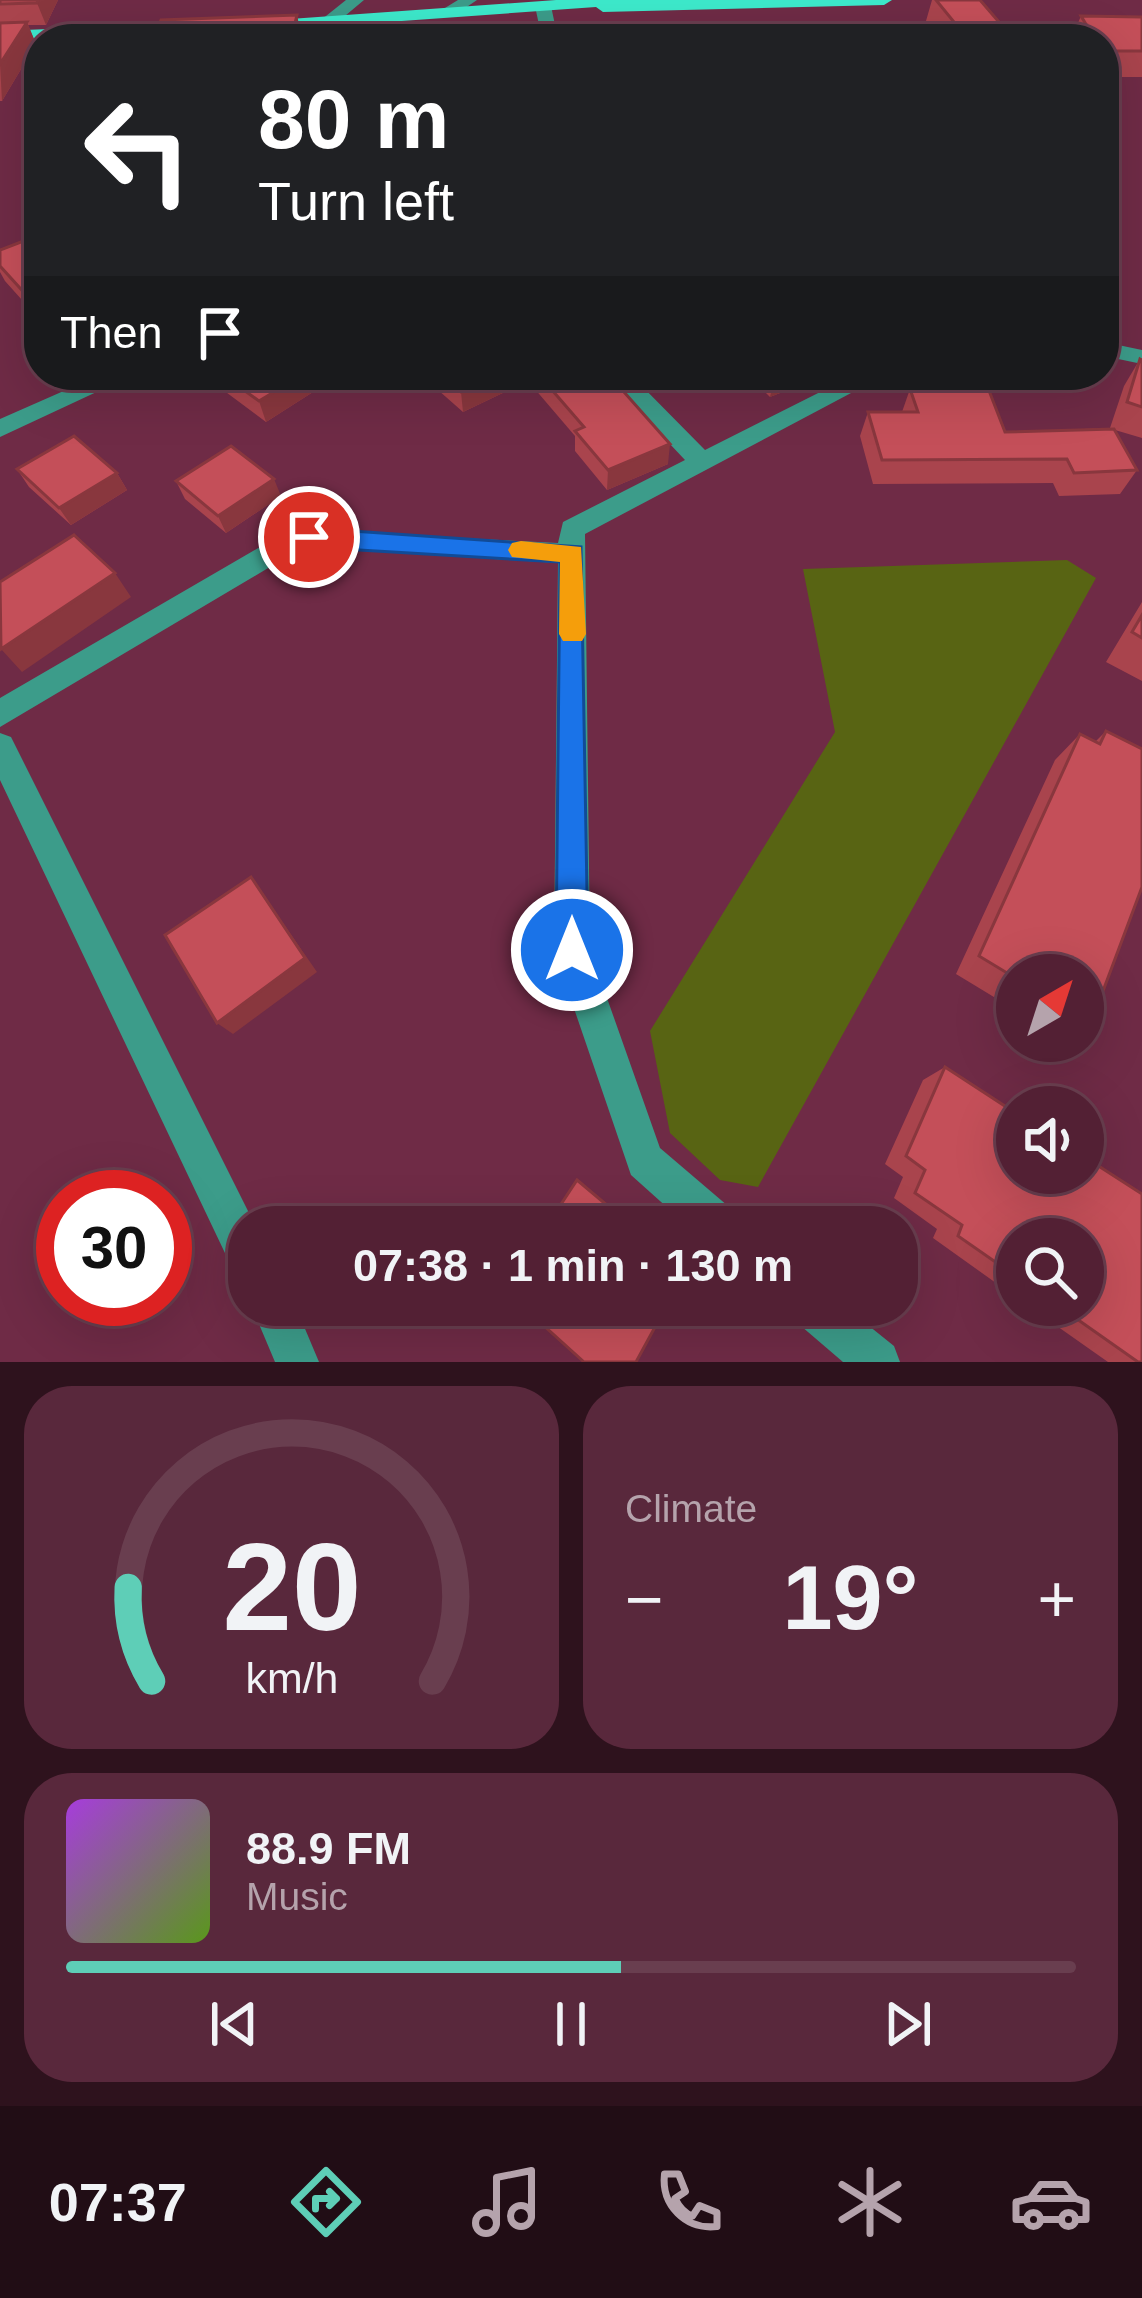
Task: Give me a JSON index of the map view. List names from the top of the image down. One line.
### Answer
{"north":"top right","page":{"turn":["80 m","Turn left"],"then":"Then","limit":"30","trip":"07:38 · 1 min · 130 m","tile":"Climate","heat":["−","19°","+"],"song":["88.9 FM","Music"],"tabs":"07:37","gauge":["20","km/h"]}}
